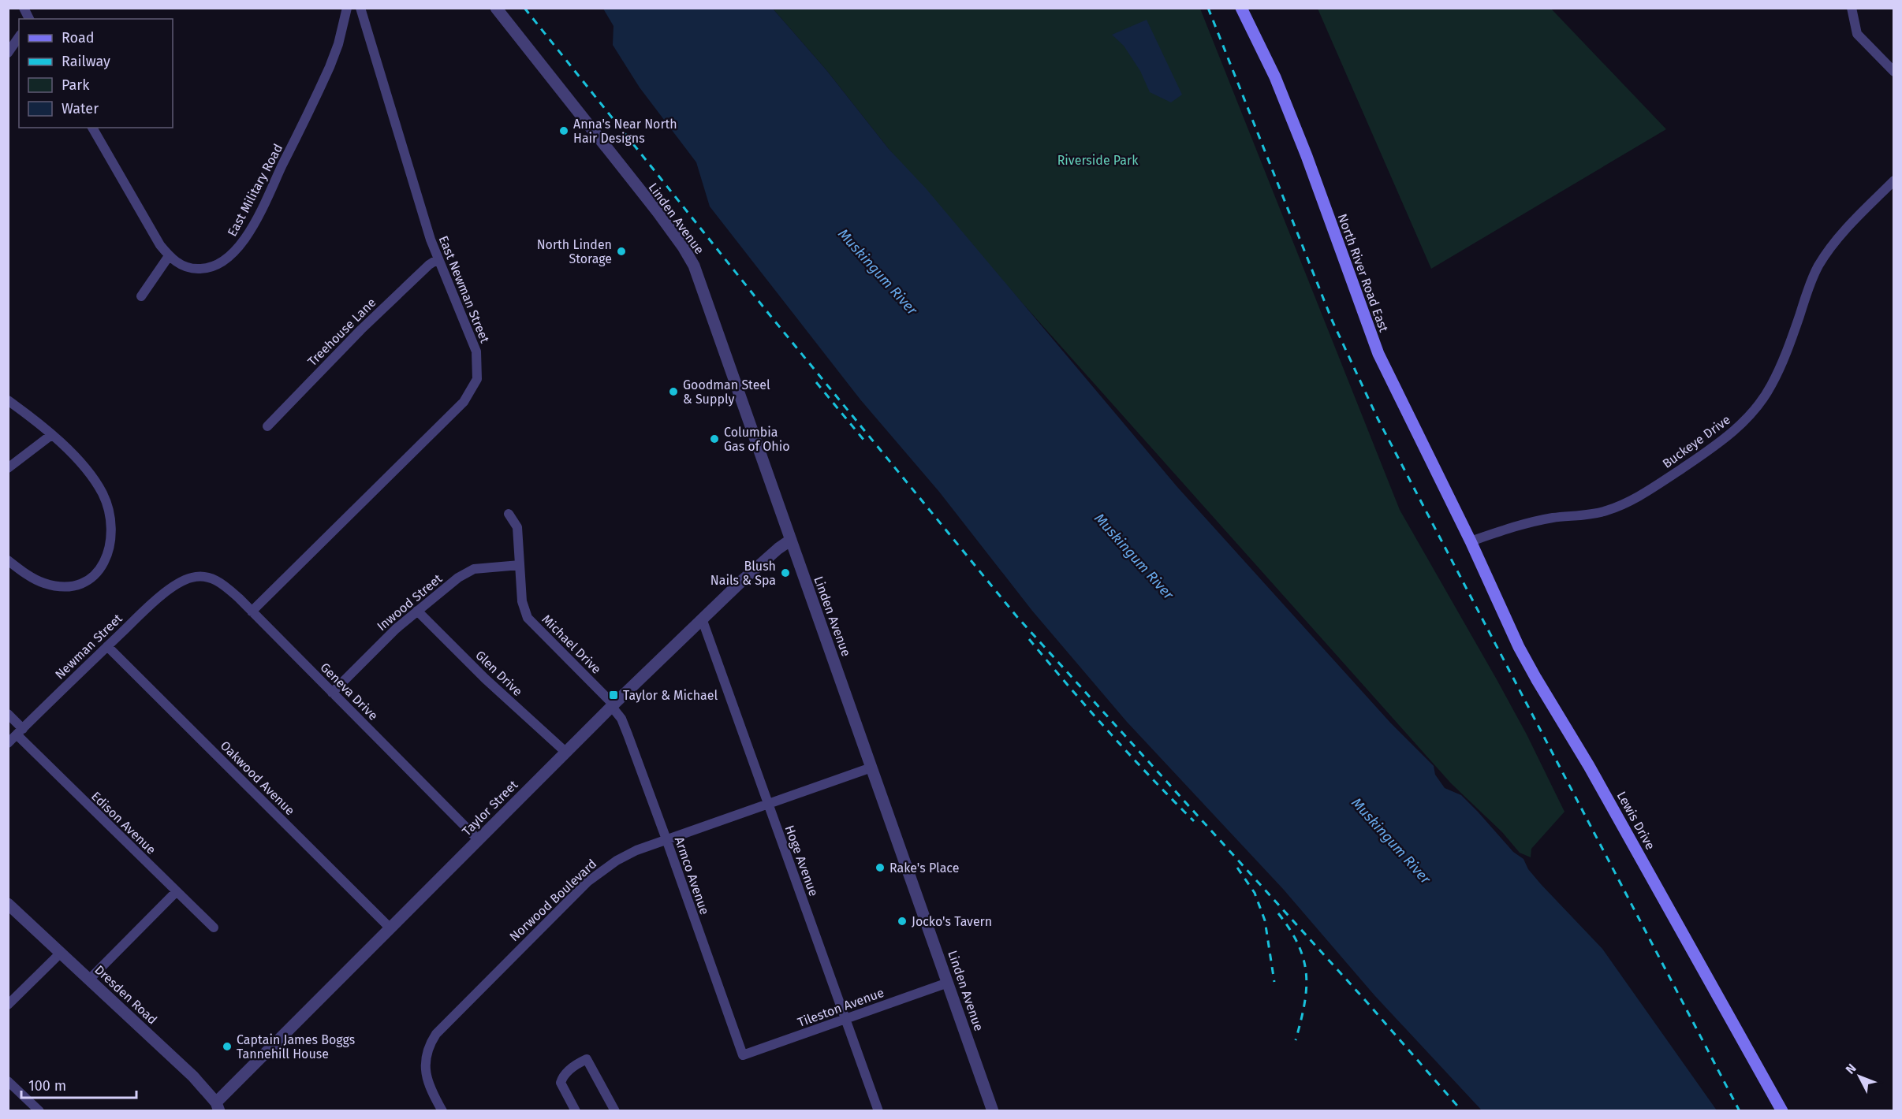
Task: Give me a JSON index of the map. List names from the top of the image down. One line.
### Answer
{"streets":{"main road":["North River Road East","Lewis Drive"],"street":["East Military Road","Linden Avenue","East Newman Street","Treehouse Lane","Buckeye Drive","Inwood Street","Michael Drive","Newman Street","Glen Drive","Geneva Drive","Oakwood Avenue","Taylor Street","Edison Avenue","Hoge Avenue","Armco Avenue","Norwood Boulevard","Dresden Road","Tileston Avenue"]},"crossings":[["Linden Avenue","Taylor Street"],["Linden Avenue","Norwood Boulevard"],["Linden Avenue","Tileston Avenue"],["North River Road East","Buckeye Drive"],["North River Road East","Lewis Drive"],["East Newman Street","Treehouse Lane"],["East Newman Street","Geneva Drive"],["Buckeye Drive","Lewis Drive"],["Inwood Street","Michael Drive"],["Inwood Street","Glen Drive"],["Inwood Street","Geneva Drive"],["Michael Drive","Taylor Street"],["Michael Drive","Armco Avenue"],["Newman Street","Geneva Drive"],["Newman Street","Oakwood Avenue"],["Newman Street","Edison Avenue"],["Glen Drive","Taylor Street"],["Geneva Drive","Taylor Street"],["Oakwood Avenue","Taylor Street"],["Taylor Street","Hoge Avenue"],["Taylor Street","Armco Avenue"],["Taylor Street","Dresden Road"],["Hoge Avenue","Norwood Boulevard"],["Hoge Avenue","Tileston Avenue"],["Armco Avenue","Norwood Boulevard"],["Armco Avenue","Tileston Avenue"]],"water":["Muskingum River"],"parks":["Riverside Park"],"places":{"other":["Anna's Near North Hair Designs","North Linden Storage","Goodman Steel & Supply","Columbia Gas of Ohio","Blush Nails & Spa","Rake's Place","Jocko's Tavern","Captain James Boggs Tannehill House"],"transit":["Taylor & Michael"]},"legend":["Road","Railway","Park","Water"],"scale_bar":"100 m","north":"top left"}
